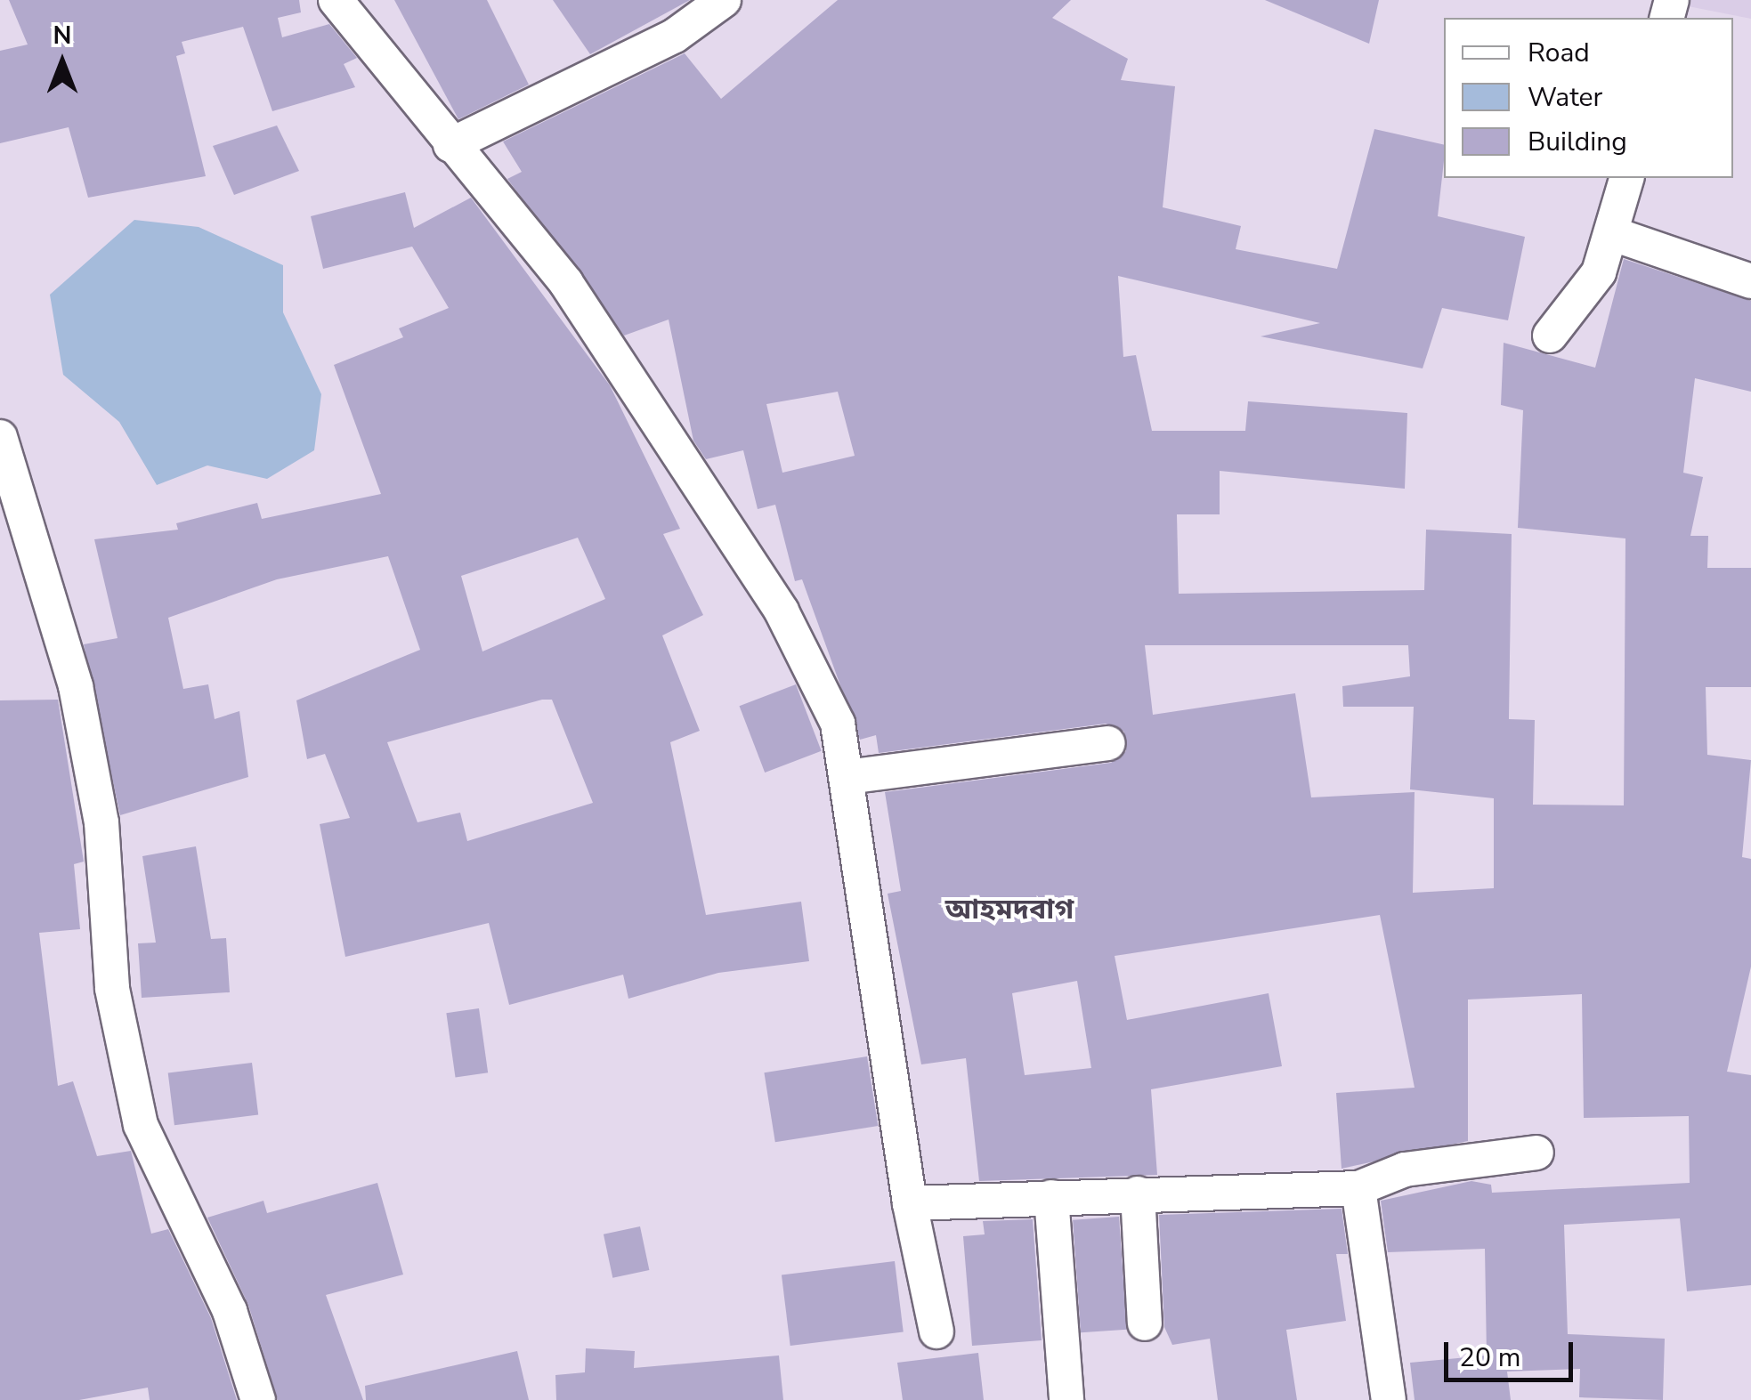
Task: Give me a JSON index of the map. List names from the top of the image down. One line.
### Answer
{"districts":["আহমদবাগ"],"legend":["Road","Water","Building"],"scale_bar":"20 m","north":"top"}
